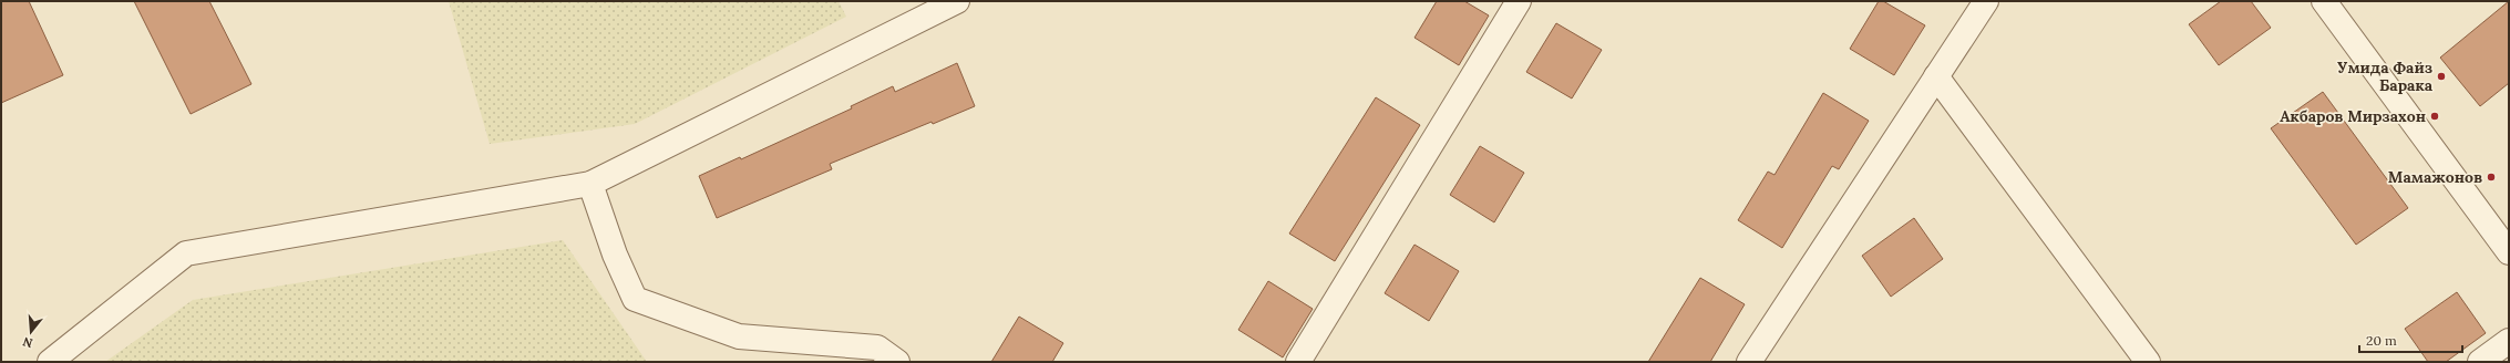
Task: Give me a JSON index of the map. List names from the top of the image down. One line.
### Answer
{"places":["Умида Файз Барака","Акбаров Мирзахон","Мамажонов"],"scale_bar":"20 m","north":"bottom"}
